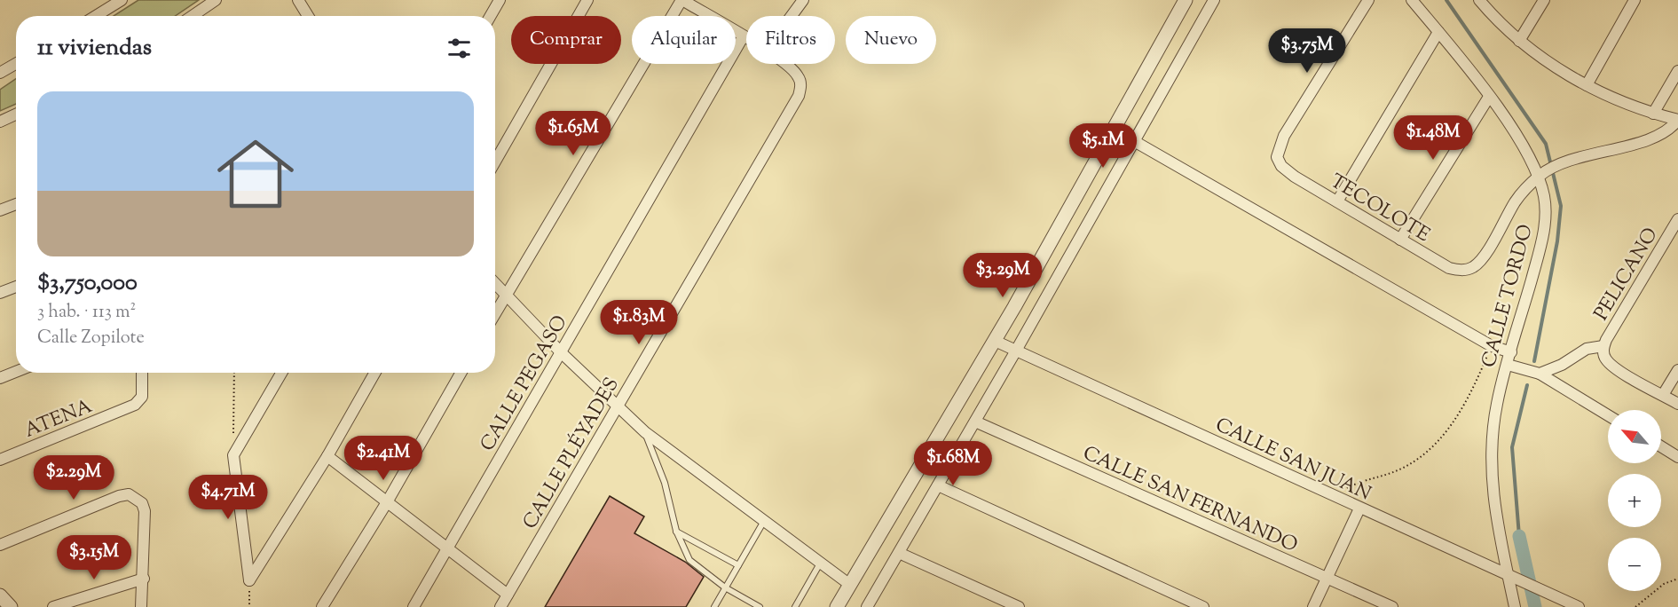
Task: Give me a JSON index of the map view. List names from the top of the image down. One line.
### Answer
{"streets":{"street":["TECOLOTE","PELICANO","CALLE TORDO","CALLE PEGASO","ATENA","CALLE PLÉYADES","CALLE SAN JUAN","CALLE SAN FERNANDO"]},"crossings":[["TECOLOTE","CALLE TORDO"],["CALLE TORDO","CALLE SAN JUAN"]],"north":"top left","page":{"chip":["Comprar","Alquilar","Filtros","Nuevo"],"heading":"11 viviendas","price":["$3.75M","$1.65M","$1.48M","$5.1M","$3.29M","$1.83M","$2.41M","$1.68M","$2.29M","$4.71M","$3.15M"],"list":[{"name":"$3,750,000","note":"3 hab. · 113 m² · Calle Zopilote"}],"map_buttons":["+","−"]}}
